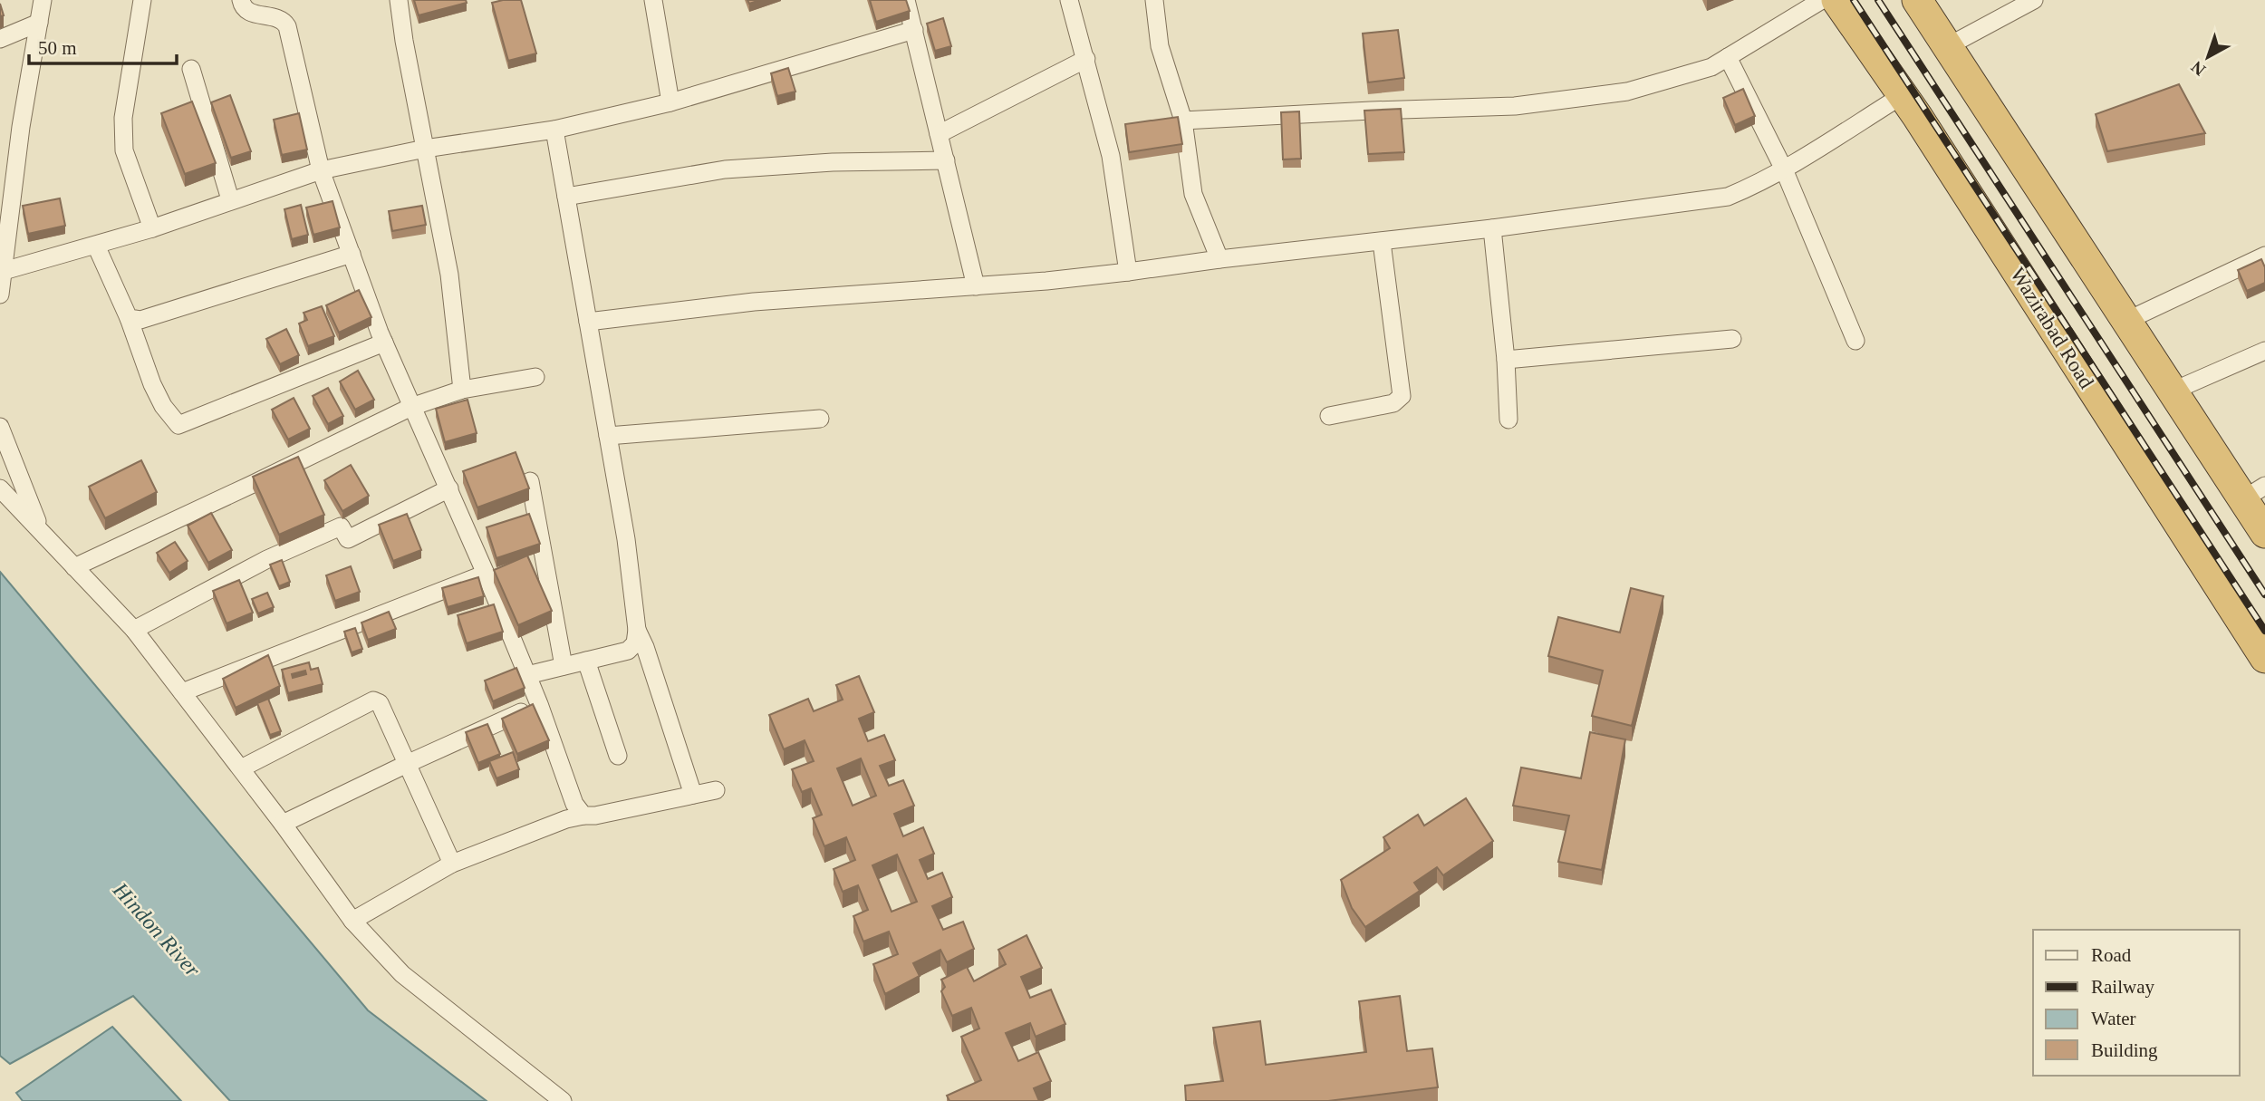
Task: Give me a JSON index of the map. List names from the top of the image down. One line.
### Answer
{"streets":{"highway":["Wazirabad Road"]},"water":["Hindon River"],"legend":["Road","Railway","Water","Building"],"scale_bar":"50 m","north":"bottom left"}
